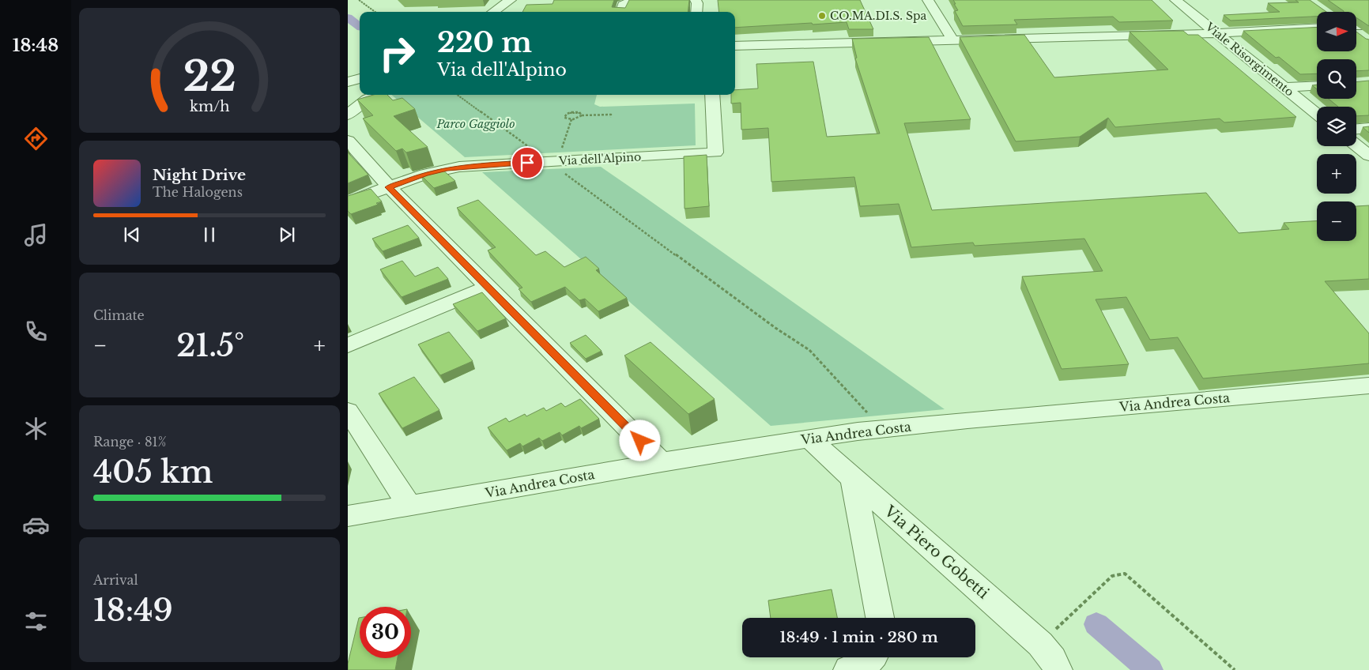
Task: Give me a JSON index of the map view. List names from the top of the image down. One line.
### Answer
{"streets":{"street":["Viale Risorgimento","Via dell'Alpino","Via Andrea Costa","Via Piero Gobetti"]},"crossings":[["Via Andrea Costa","Via Piero Gobetti"]],"parks":["Parco Gaggiolo"],"places":["CO.MA.DI.S. Spa"],"north":"right","page":{"tabs":"18:48","map_buttons":["+","−"],"turn":["220 m","Via dell'Alpino"],"song":["Night Drive","The Halogens"],"tile":["Climate",["Range · 81%","405 km"],["Arrival","18:49"]],"heat":["−","21.5°","+"],"limit":"30","trip":"18:49 · 1 min · 280 m","gauge":["22","km/h"]}}
